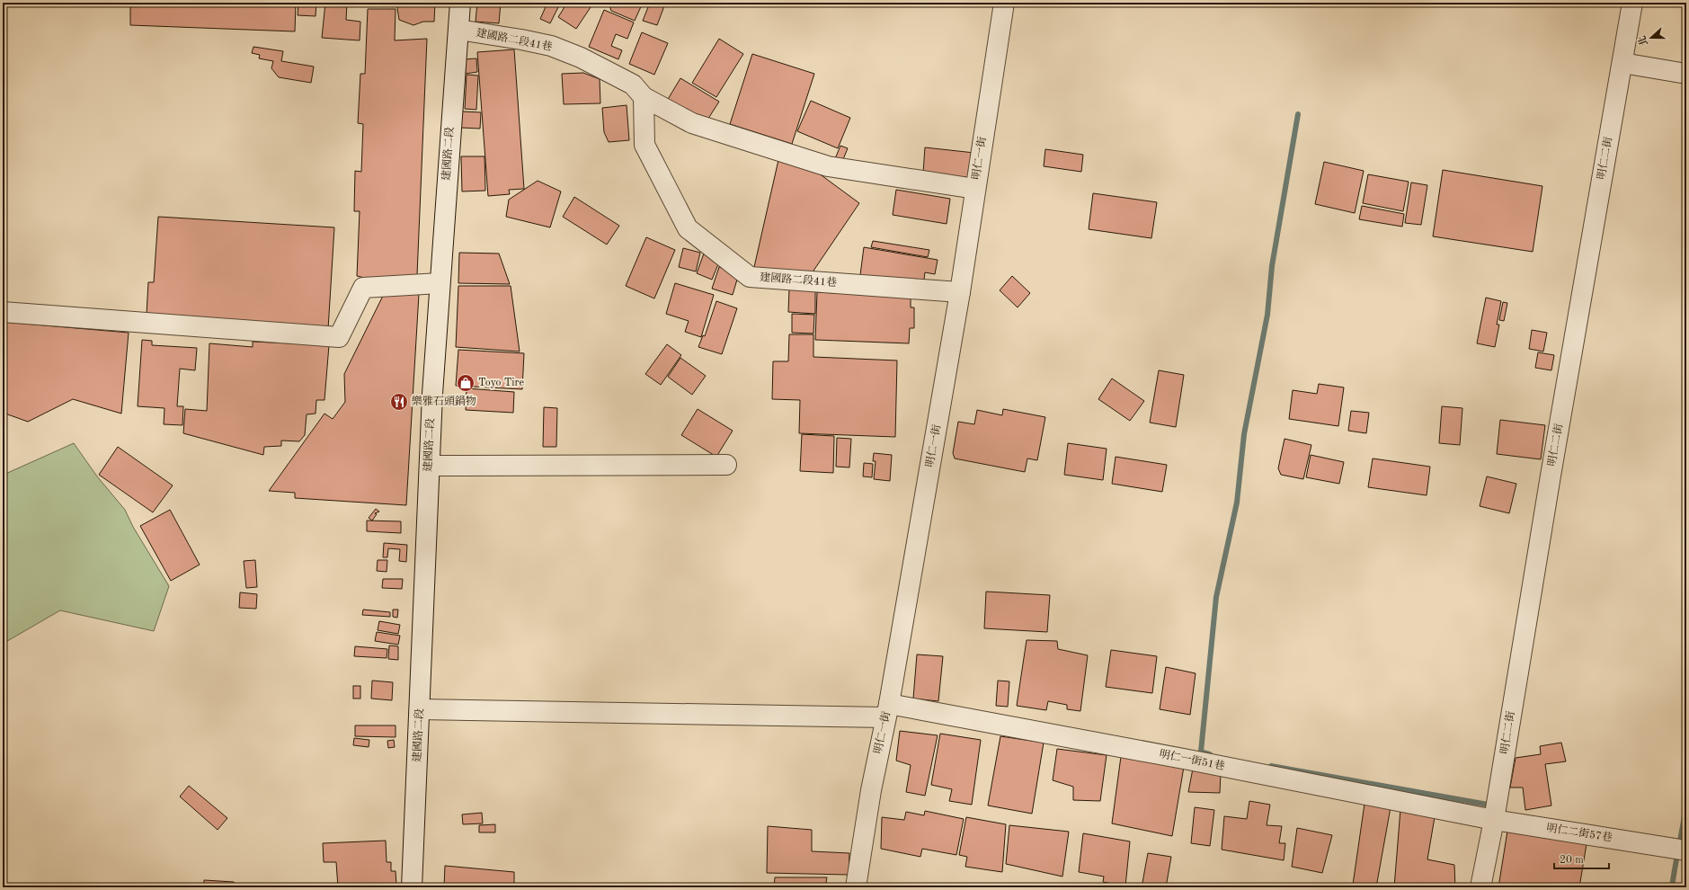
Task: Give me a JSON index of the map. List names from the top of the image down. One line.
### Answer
{"streets":{"street":["建國路二段41巷","建國路二段","明仁一街","明仁二街","明仁一街51巷","明仁二街57巷"]},"crossings":[["建國路二段41巷","建國路二段"],["建國路二段41巷","明仁一街"],["建國路二段","明仁一街51巷"],["明仁一街","明仁一街51巷"],["明仁二街","明仁一街51巷"],["明仁二街","明仁二街57巷"],["明仁一街51巷","明仁二街57巷"]],"places":{"shop":["Toyo Tire"],"restaurant":["樂雅石頭鍋物"]},"scale_bar":"20 m","north":"left"}
